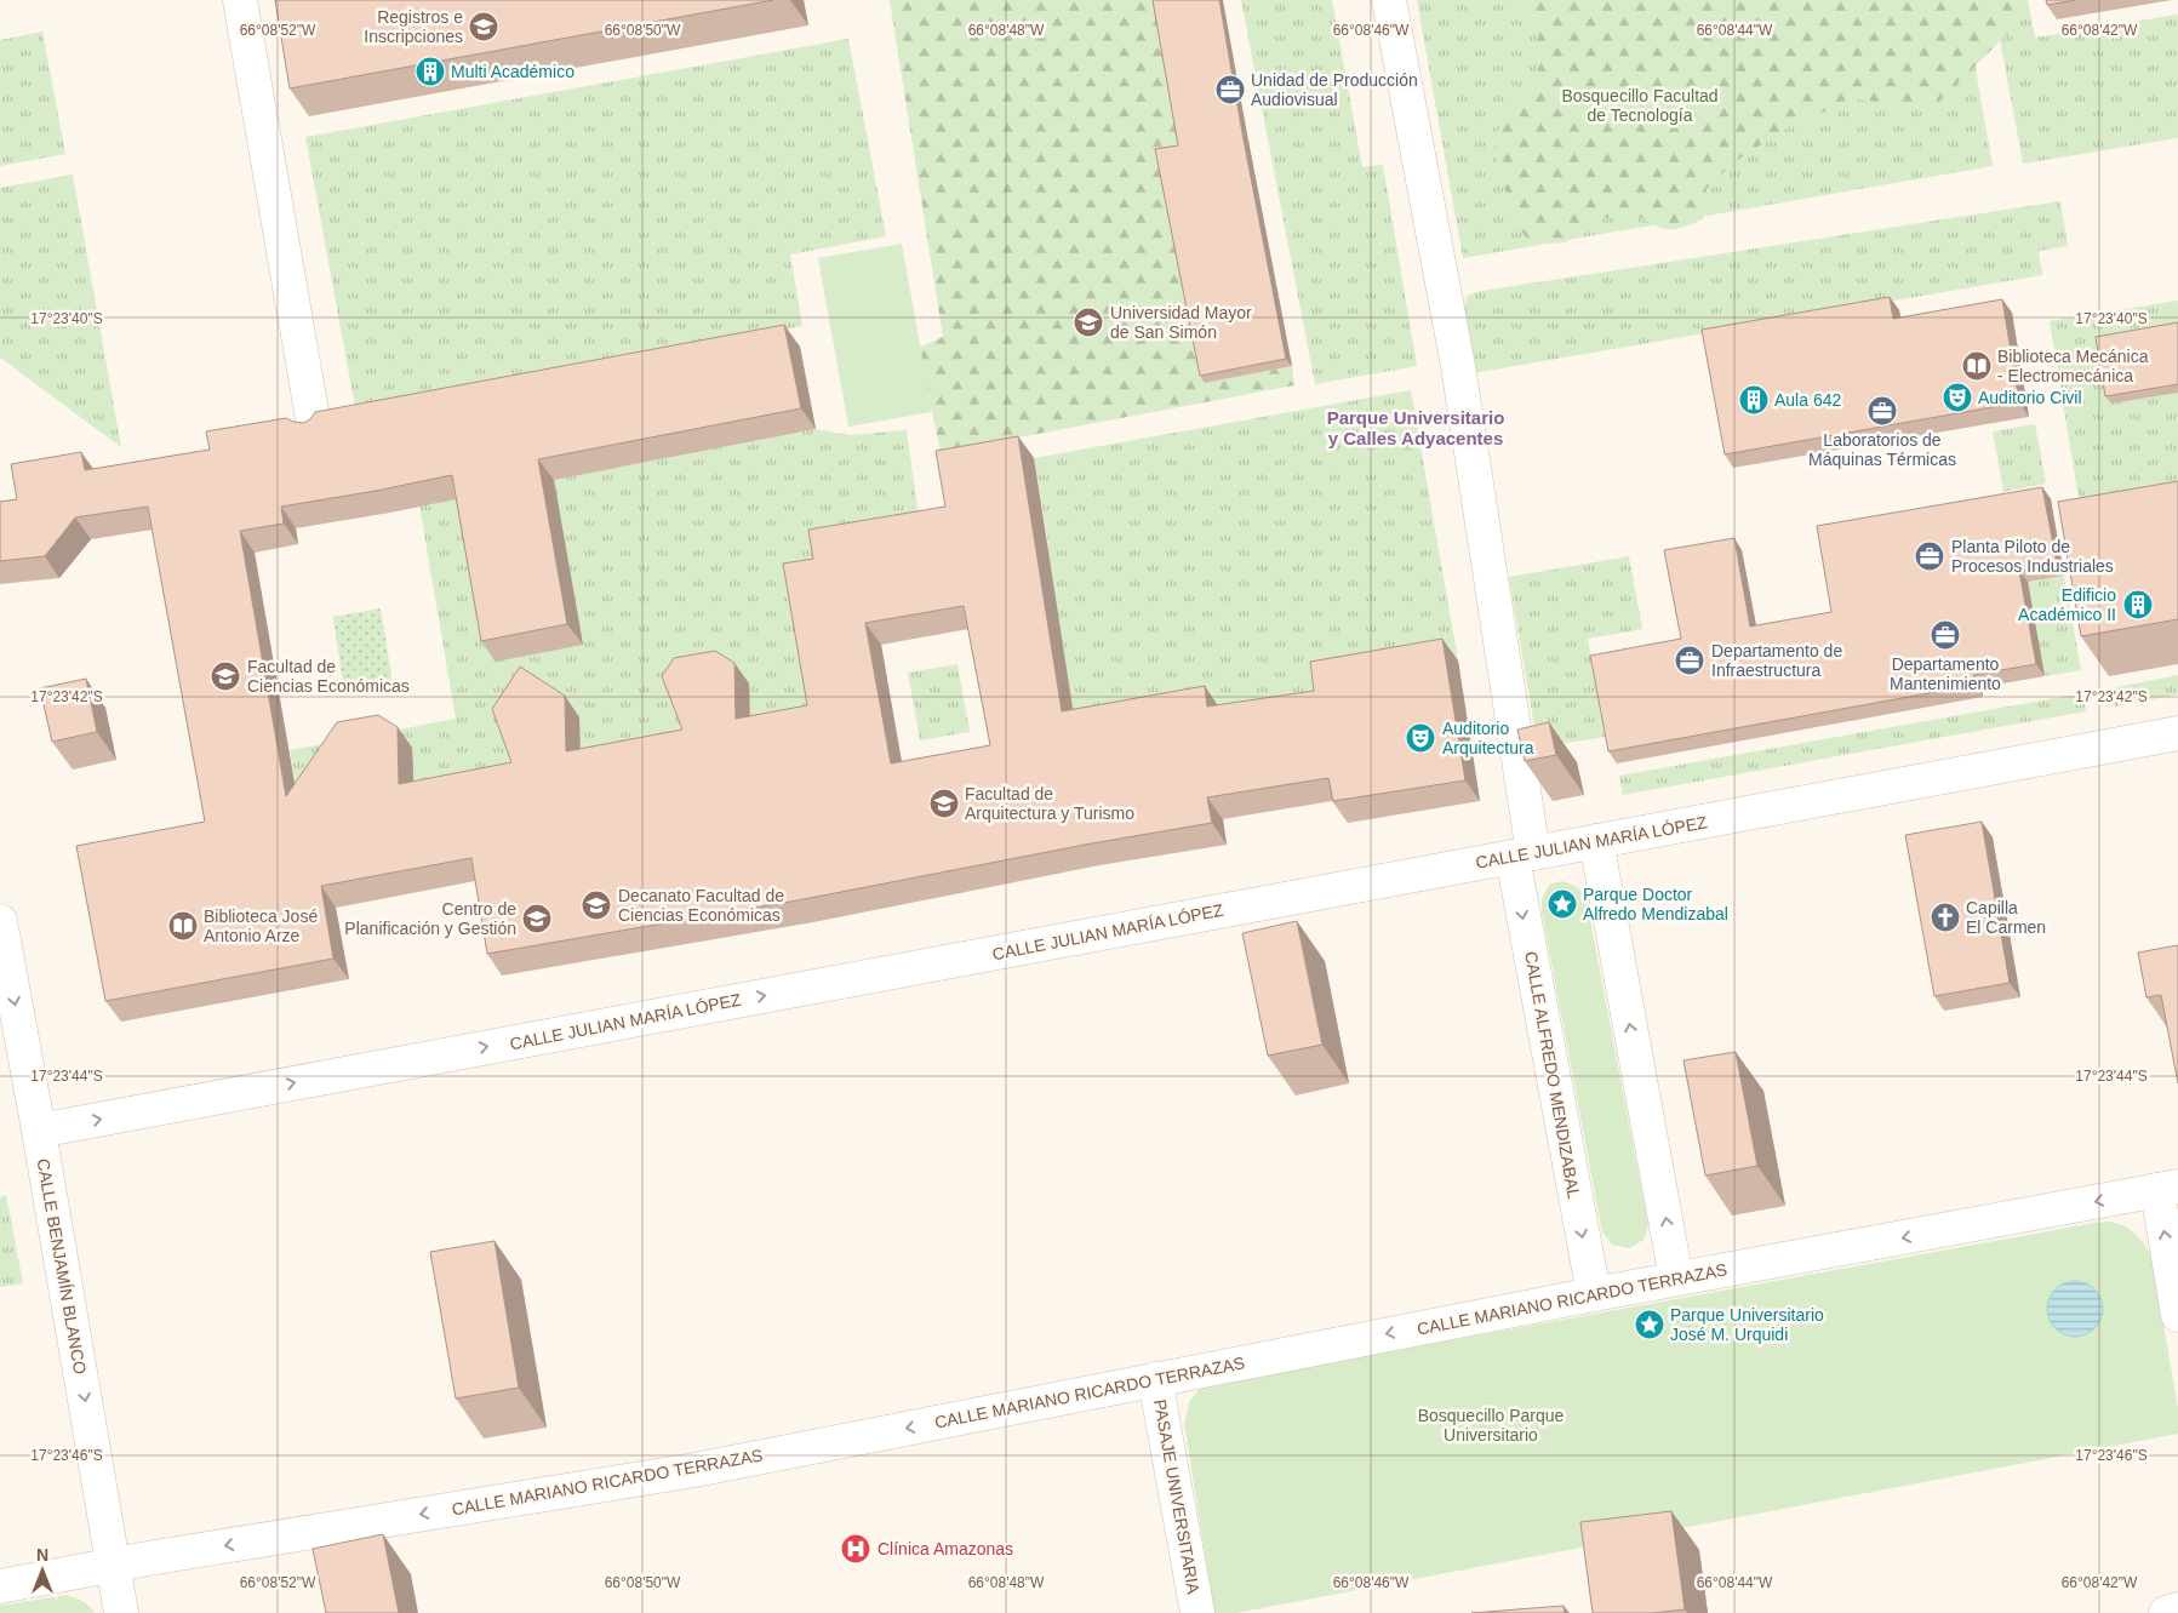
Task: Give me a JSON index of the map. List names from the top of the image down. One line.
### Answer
{"streets":{"street":["CALLE JULIAN MARÍA LÓPEZ","CALLE ALFREDO MENDIZABAL","CALLE BENJAMÍN BLANCO","CALLE MARIANO RICARDO TERRAZAS","PASAJE UNIVERSITARIA"]},"crossings":[["CALLE JULIAN MARÍA LÓPEZ","CALLE ALFREDO MENDIZABAL"],["CALLE JULIAN MARÍA LÓPEZ","CALLE BENJAMÍN BLANCO"],["CALLE ALFREDO MENDIZABAL","CALLE MARIANO RICARDO TERRAZAS"],["CALLE BENJAMÍN BLANCO","CALLE MARIANO RICARDO TERRAZAS"],["CALLE MARIANO RICARDO TERRAZAS","PASAJE UNIVERSITARIA"]],"one_way":["CALLE JULIAN MARÍA LÓPEZ","CALLE BENJAMÍN BLANCO","CALLE MARIANO RICARDO TERRAZAS"],"districts":["Parque Universitario y Calles Adyacentes"],"parks":["Bosquecillo Facultad de Tecnología","Bosquecillo Parque Universitario"],"places":{"school or university":["Registros e Inscripciones","Universidad Mayor de San Simón","Facultad de Ciencias Económicas","Facultad de Arquitectura y Turismo","Decanato Facultad de Ciencias Económicas","Centro de Planificación y Gestión"],"building":["Multi Académico","Aula 642","Edificio Académico II"],"office":["Unidad de Producción Audiovisual","Laboratorios de Máquinas Térmicas","Planta Piloto de Procesos Industriales","Departamento Mantenimiento","Departamento de Infraestructura"],"library":["Biblioteca Mecánica - Electromecánica","Biblioteca José Antonio Arze"],"theatre":["Auditorio Civil","Auditorio Arquitectura"],"place":["Parque Doctor Alfredo Mendizabal","Parque Universitario José M. Urquidi"],"church":["Capilla El Carmen"],"hospital":["Clínica Amazonas"]},"north":"top","coordinates":["66°08'52\"W","66°08'50\"W","66°08'48\"W","66°08'46\"W","66°08'44\"W","66°08'42\"W","17°23'40\"S","17°23'42\"S","17°23'44\"S","17°23'46\"S"]}
